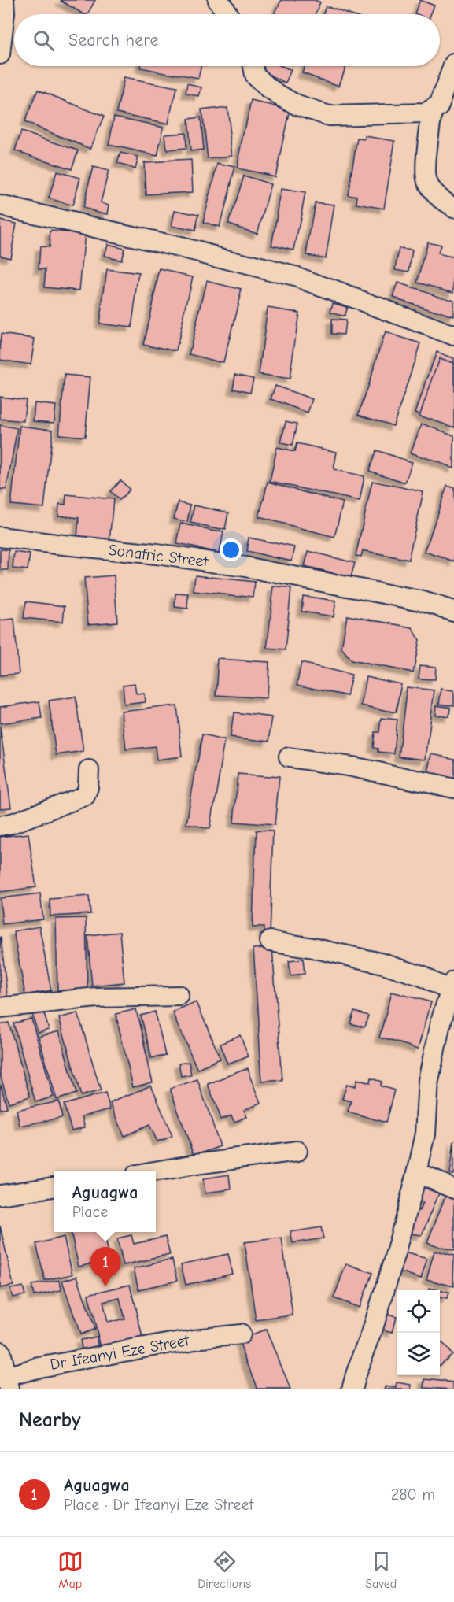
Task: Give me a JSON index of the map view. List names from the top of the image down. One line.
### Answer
{"streets":{"street":["Sonafric Street","Dr Ifeanyi Eze Street"]},"page":{"search":"Search here","popup":["Aguagwa","Place"],"pins":"1","heading":"Nearby","list":[{"mark":"1","name":"Aguagwa","note":"Place · Dr Ifeanyi Eze Street","value":"280 m"}],"nav":["Map","Directions","Saved"]}}
